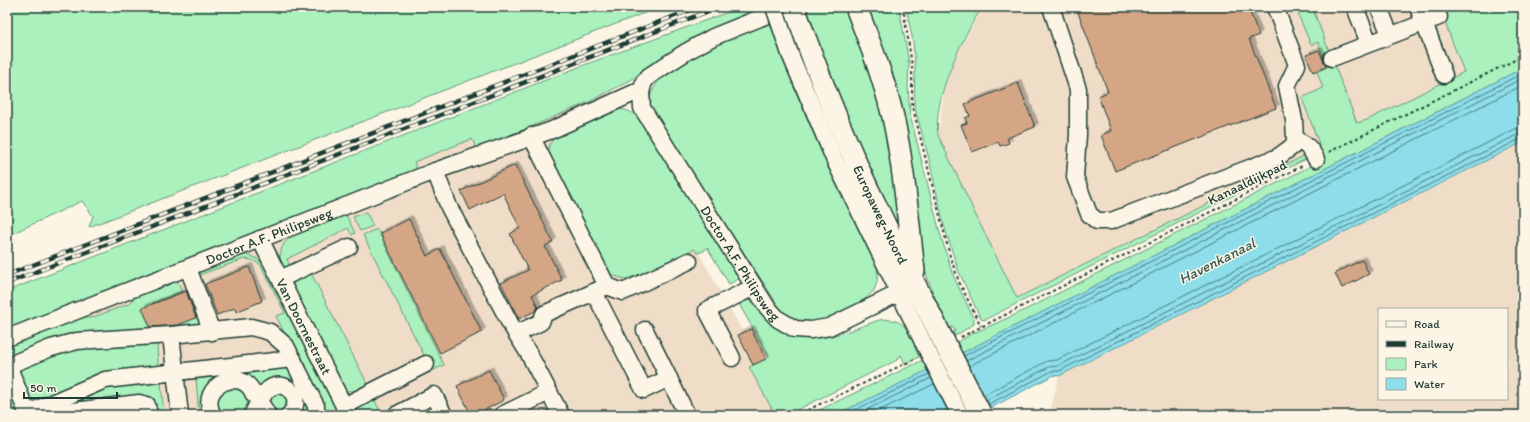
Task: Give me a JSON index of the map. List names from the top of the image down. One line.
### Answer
{"streets":{"main road":["Europaweg-Noord"],"street":["Doctor A.F. Philipsweg","Van Doornestraat"],"path":["Kanaaldijkpad"]},"crossings":[["Europaweg-Noord","Doctor A.F. Philipsweg"],["Doctor A.F. Philipsweg","Van Doornestraat"]],"water":["Havenkanaal"],"legend":["Road","Railway","Park","Water"],"scale_bar":"50 m"}
